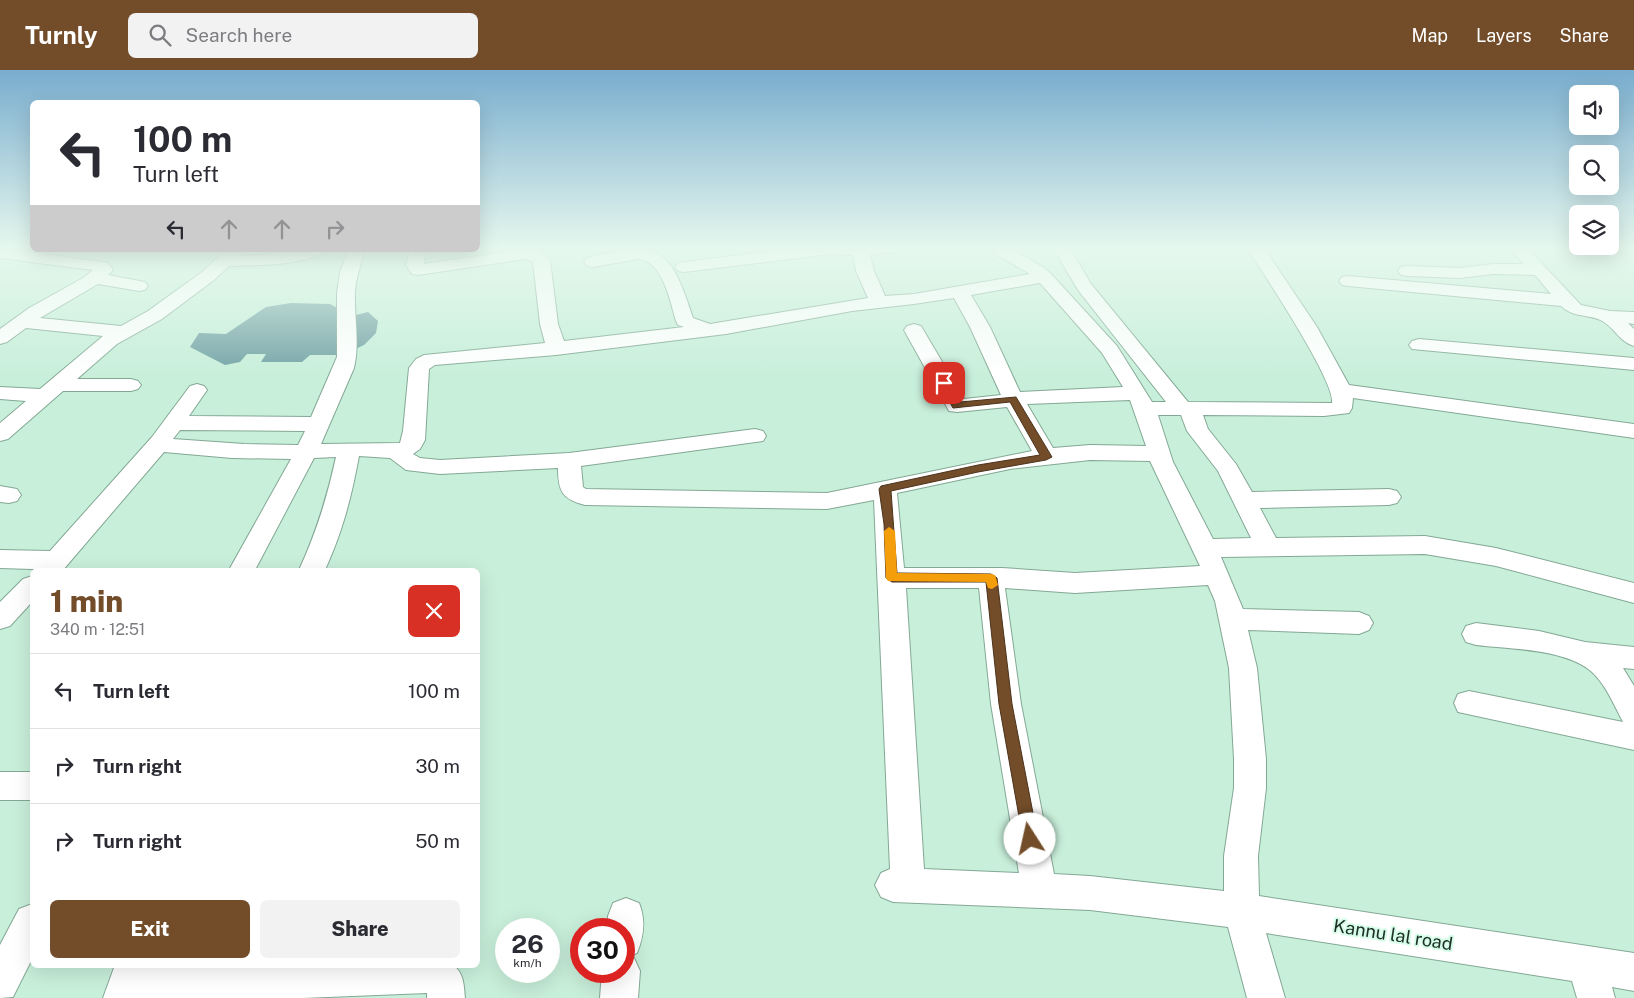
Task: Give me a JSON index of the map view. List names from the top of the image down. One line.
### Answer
{"streets":{"street":["Kannu lal road"]},"page":{"header":"Turnly","search":"Search here","nav":["Map","Layers","Share"],"turn":["100 m","Turn left"],"heading":["1 min","340 m · 12:51"],"list":[{"name":"Turn left","value":"100 m"},{"name":"Turn right","value":"30 m"},{"name":"Turn right","value":"50 m"}],"buttons":["Exit","Share"],"speed":"26 km/h","limit":"30"}}
